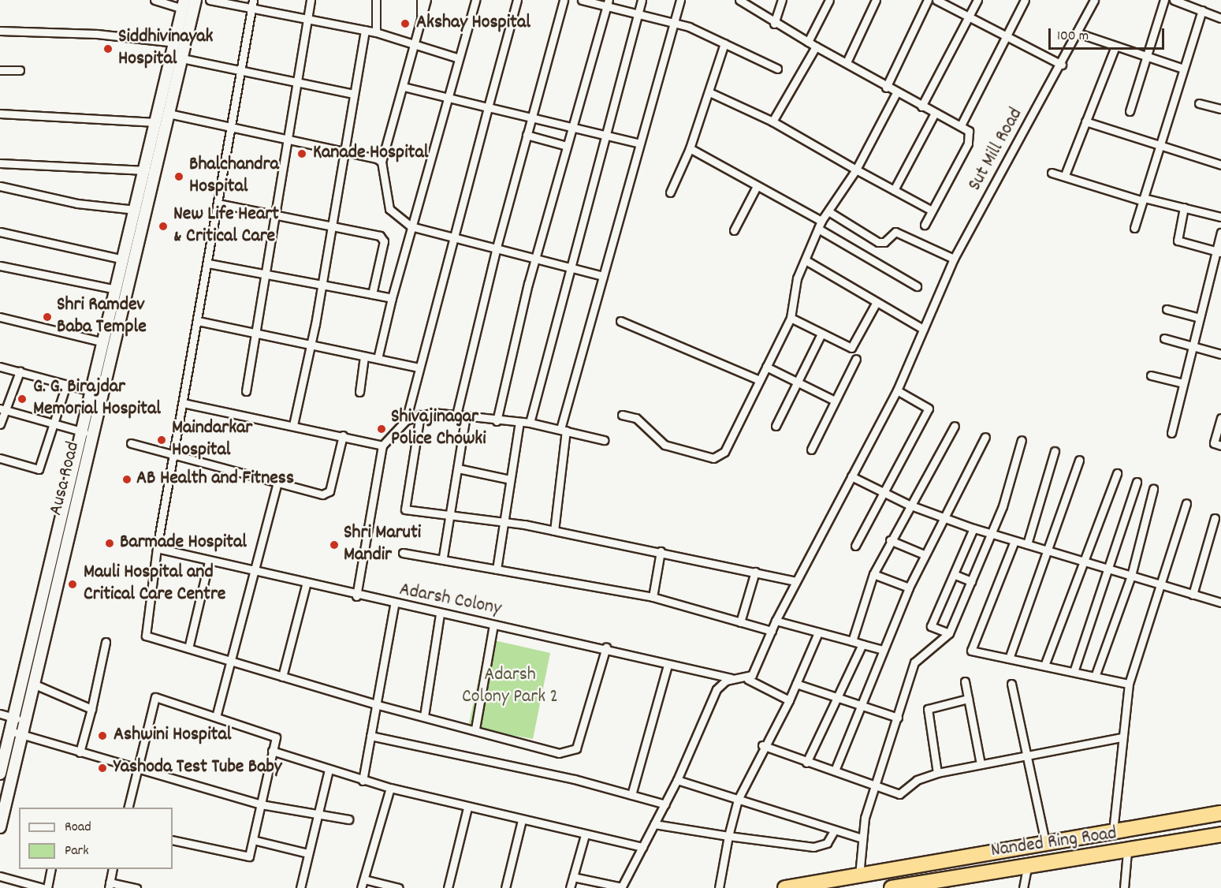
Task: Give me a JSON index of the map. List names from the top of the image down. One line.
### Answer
{"streets":{"highway":["Nanded Ring Road"],"main road":["Ausa Road"],"street":["Sut Mill Road","Adarsh Colony"]},"parks":["Adarsh Colony Park 2"],"places":["Akshay Hospital","Siddhivinayak Hospital","Kanade Hospital","Bhalchandra Hospital","New Life Heart & Critical Care","Shri Ramdev Baba Temple","G. G. Birajdar Memorial Hospital","Shivajinagar Police Chowki","Maindarkar Hospital","AB Health and Fitness","Barmade Hospital","Shri Maruti Mandir","Mauli Hospital and Critical Care Centre","Ashwini Hospital","Yashoda Test Tube Baby"],"legend":["Road","Park"],"scale_bar":"100 m"}
